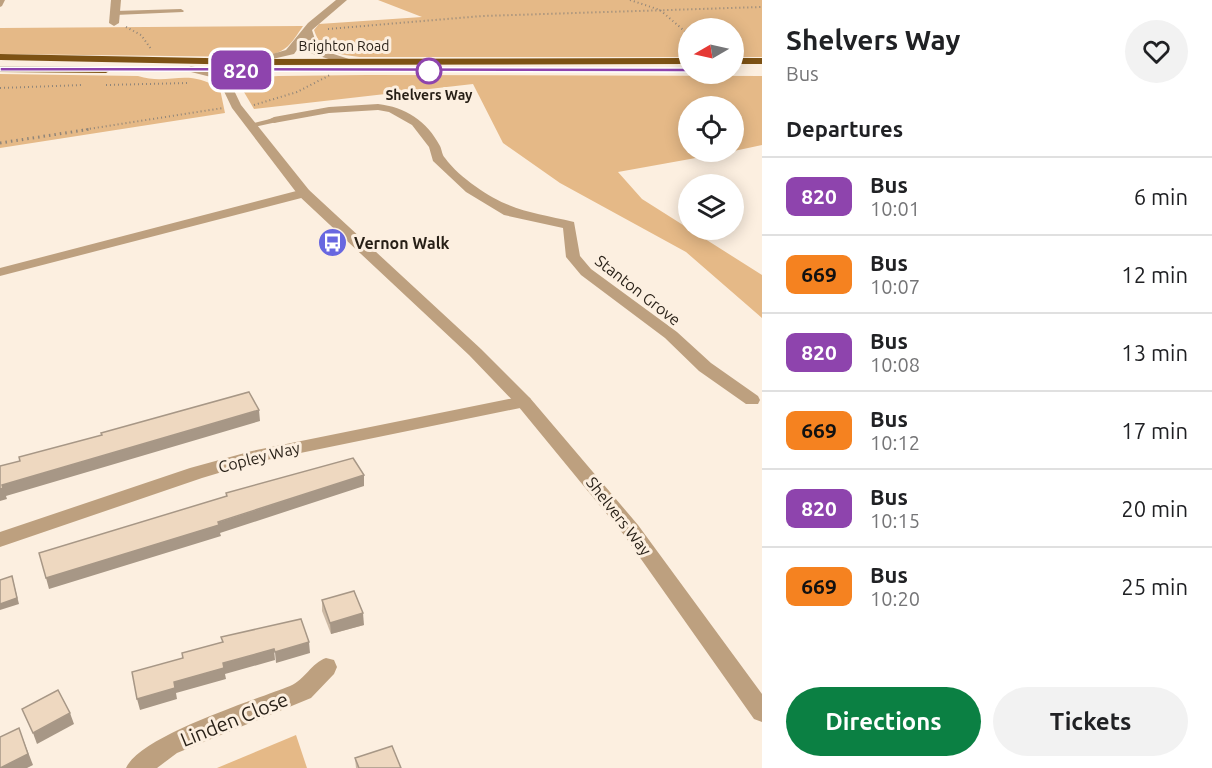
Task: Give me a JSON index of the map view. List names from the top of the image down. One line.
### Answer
{"streets":{"highway":["Brighton Road"],"street":["Stanton Grove","Copley Way","Shelvers Way","Linden Close"]},"crossings":[["Brighton Road","Shelvers Way"],["Copley Way","Shelvers Way"]],"places":{"other":["Shelvers Way"],"bus stop":["Vernon Walk"]},"lines":["bus line 820"],"north":"left","page":{"on_map":"820","heading":[["Shelvers Way","Bus"],"Departures"],"list":[{"mark":"820","name":"Bus","note":"10:01","value":"6 min"},{"mark":"669","name":"Bus","note":"10:07","value":"12 min"},{"mark":"820","name":"Bus","note":"10:08","value":"13 min"},{"mark":"669","name":"Bus","note":"10:12","value":"17 min"},{"mark":"820","name":"Bus","note":"10:15","value":"20 min"},{"mark":"669","name":"Bus","note":"10:20","value":"25 min"}],"buttons":["Directions","Tickets"]}}
